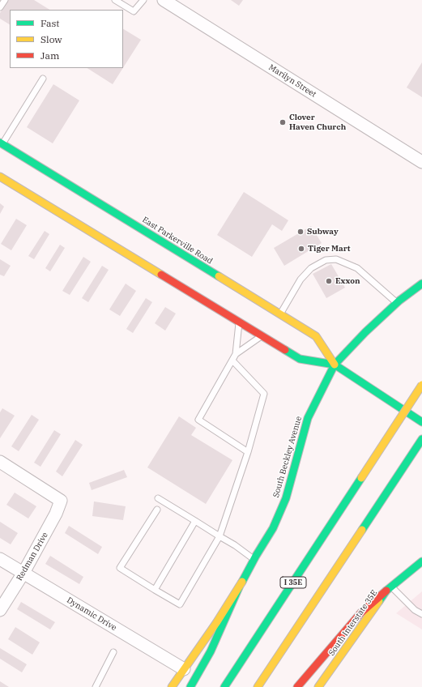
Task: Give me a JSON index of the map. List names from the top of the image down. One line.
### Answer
{"streets":{"main road":["East Parkerville Road","South Beckley Avenue","I 35E","South Interstate 35E"],"street":["Marilyn Street","Redman Drive","Dynamic Drive"]},"crossings":[["East Parkerville Road","South Beckley Avenue"],["South Beckley Avenue","Dynamic Drive"],["Redman Drive","Dynamic Drive"]],"places":["Clover Haven Church","Subway","Tiger Mart","Exxon"],"legend":["Fast","Slow","Jam"]}
